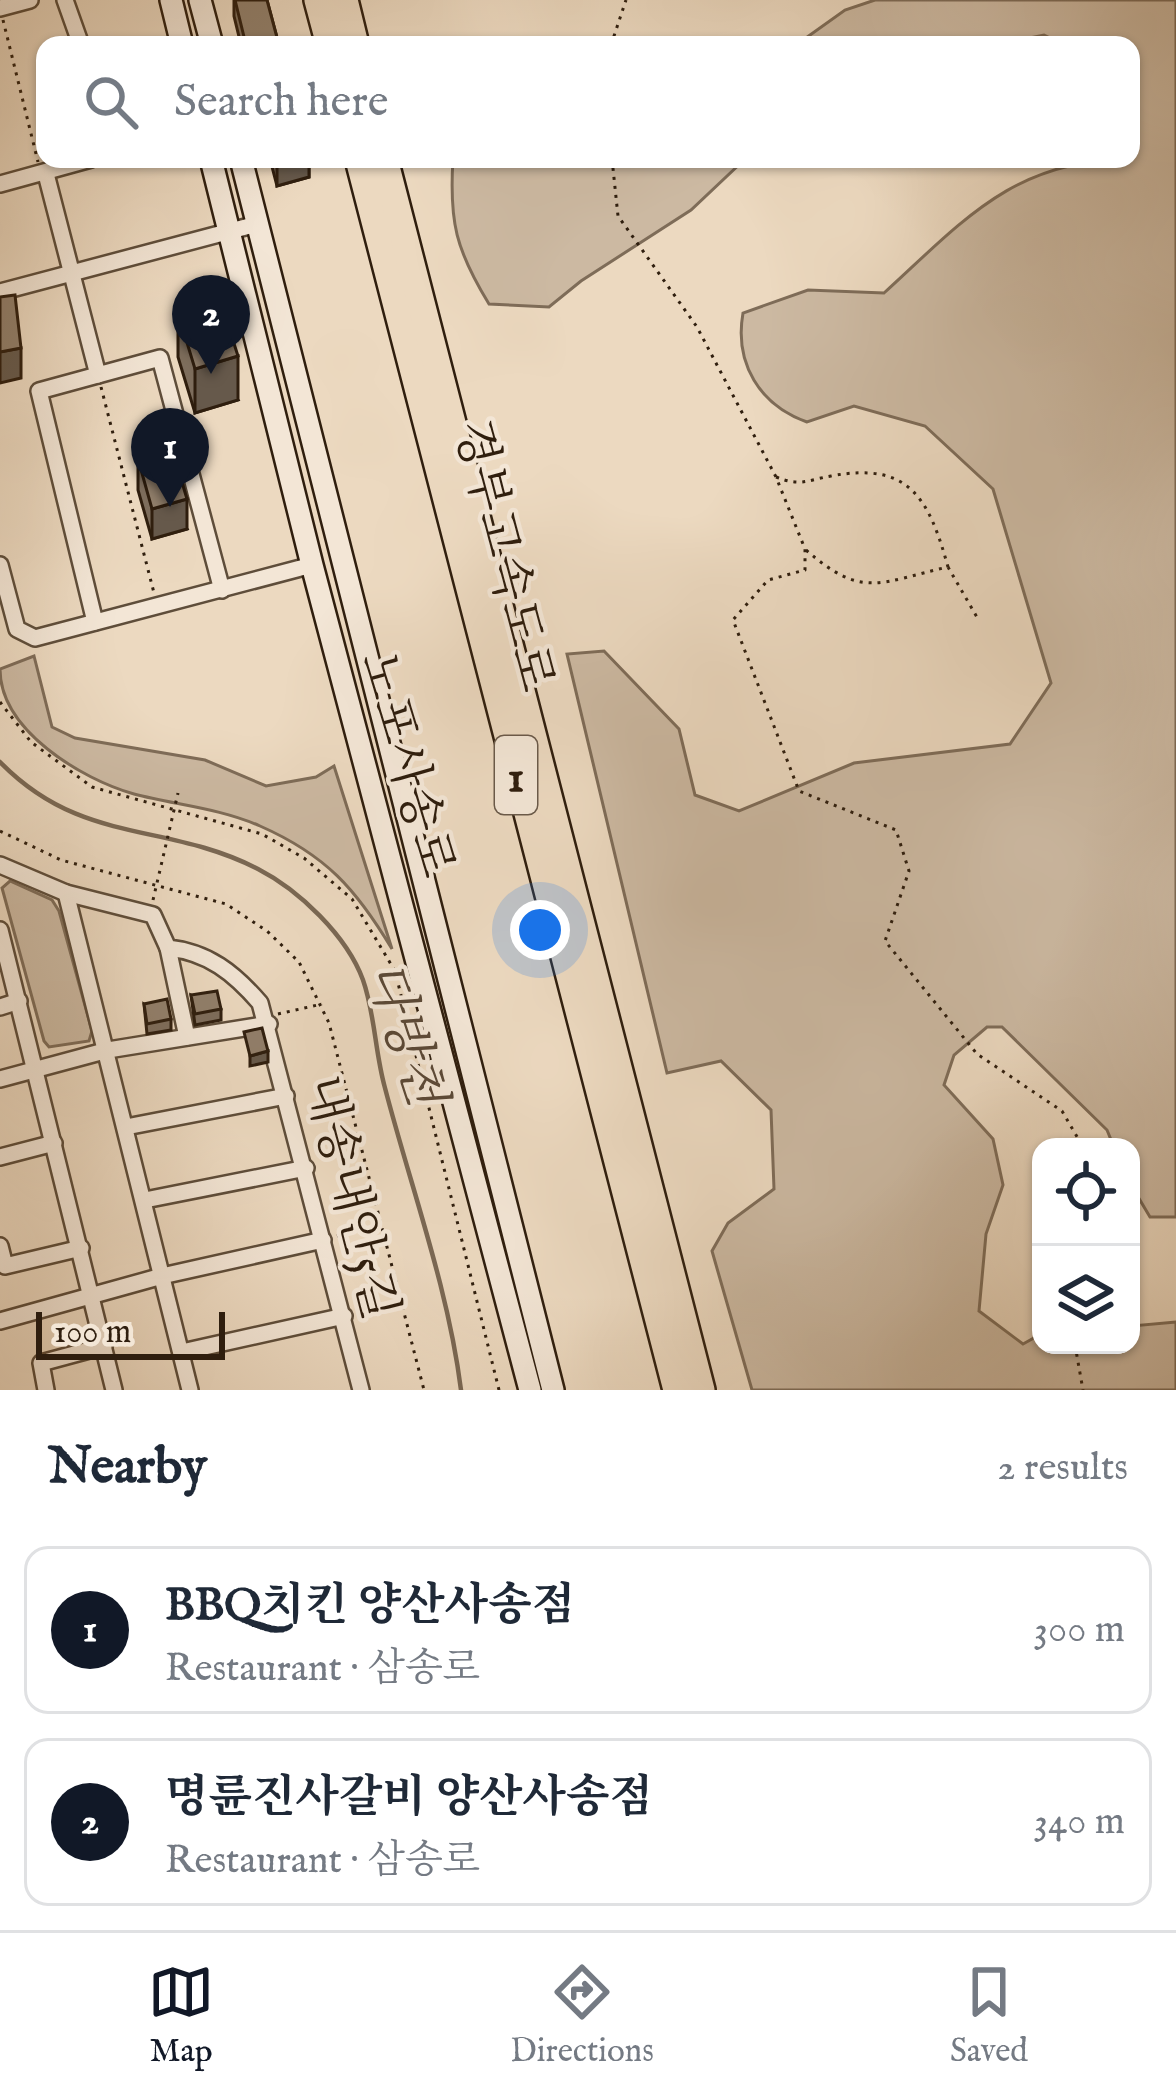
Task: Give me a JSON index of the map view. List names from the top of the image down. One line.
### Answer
{"streets":{"highway":["경부고속도로","1"],"main road":["노포사송로"],"street":["내송내안5길"]},"water":["다방천"],"scale_bar":"100 m","page":{"search":"Search here","pins":["2","1"],"scale":"100 m","heading":["Nearby","2 results"],"list":[{"mark":"1","name":"BBQ치킨 양산사송점","note":"Restaurant · 삼송로","value":"300 m"},{"mark":"2","name":"명륜진사갈비 양산사송점","note":"Restaurant · 삼송로","value":"340 m"}],"nav":["Map","Directions","Saved"]}}
